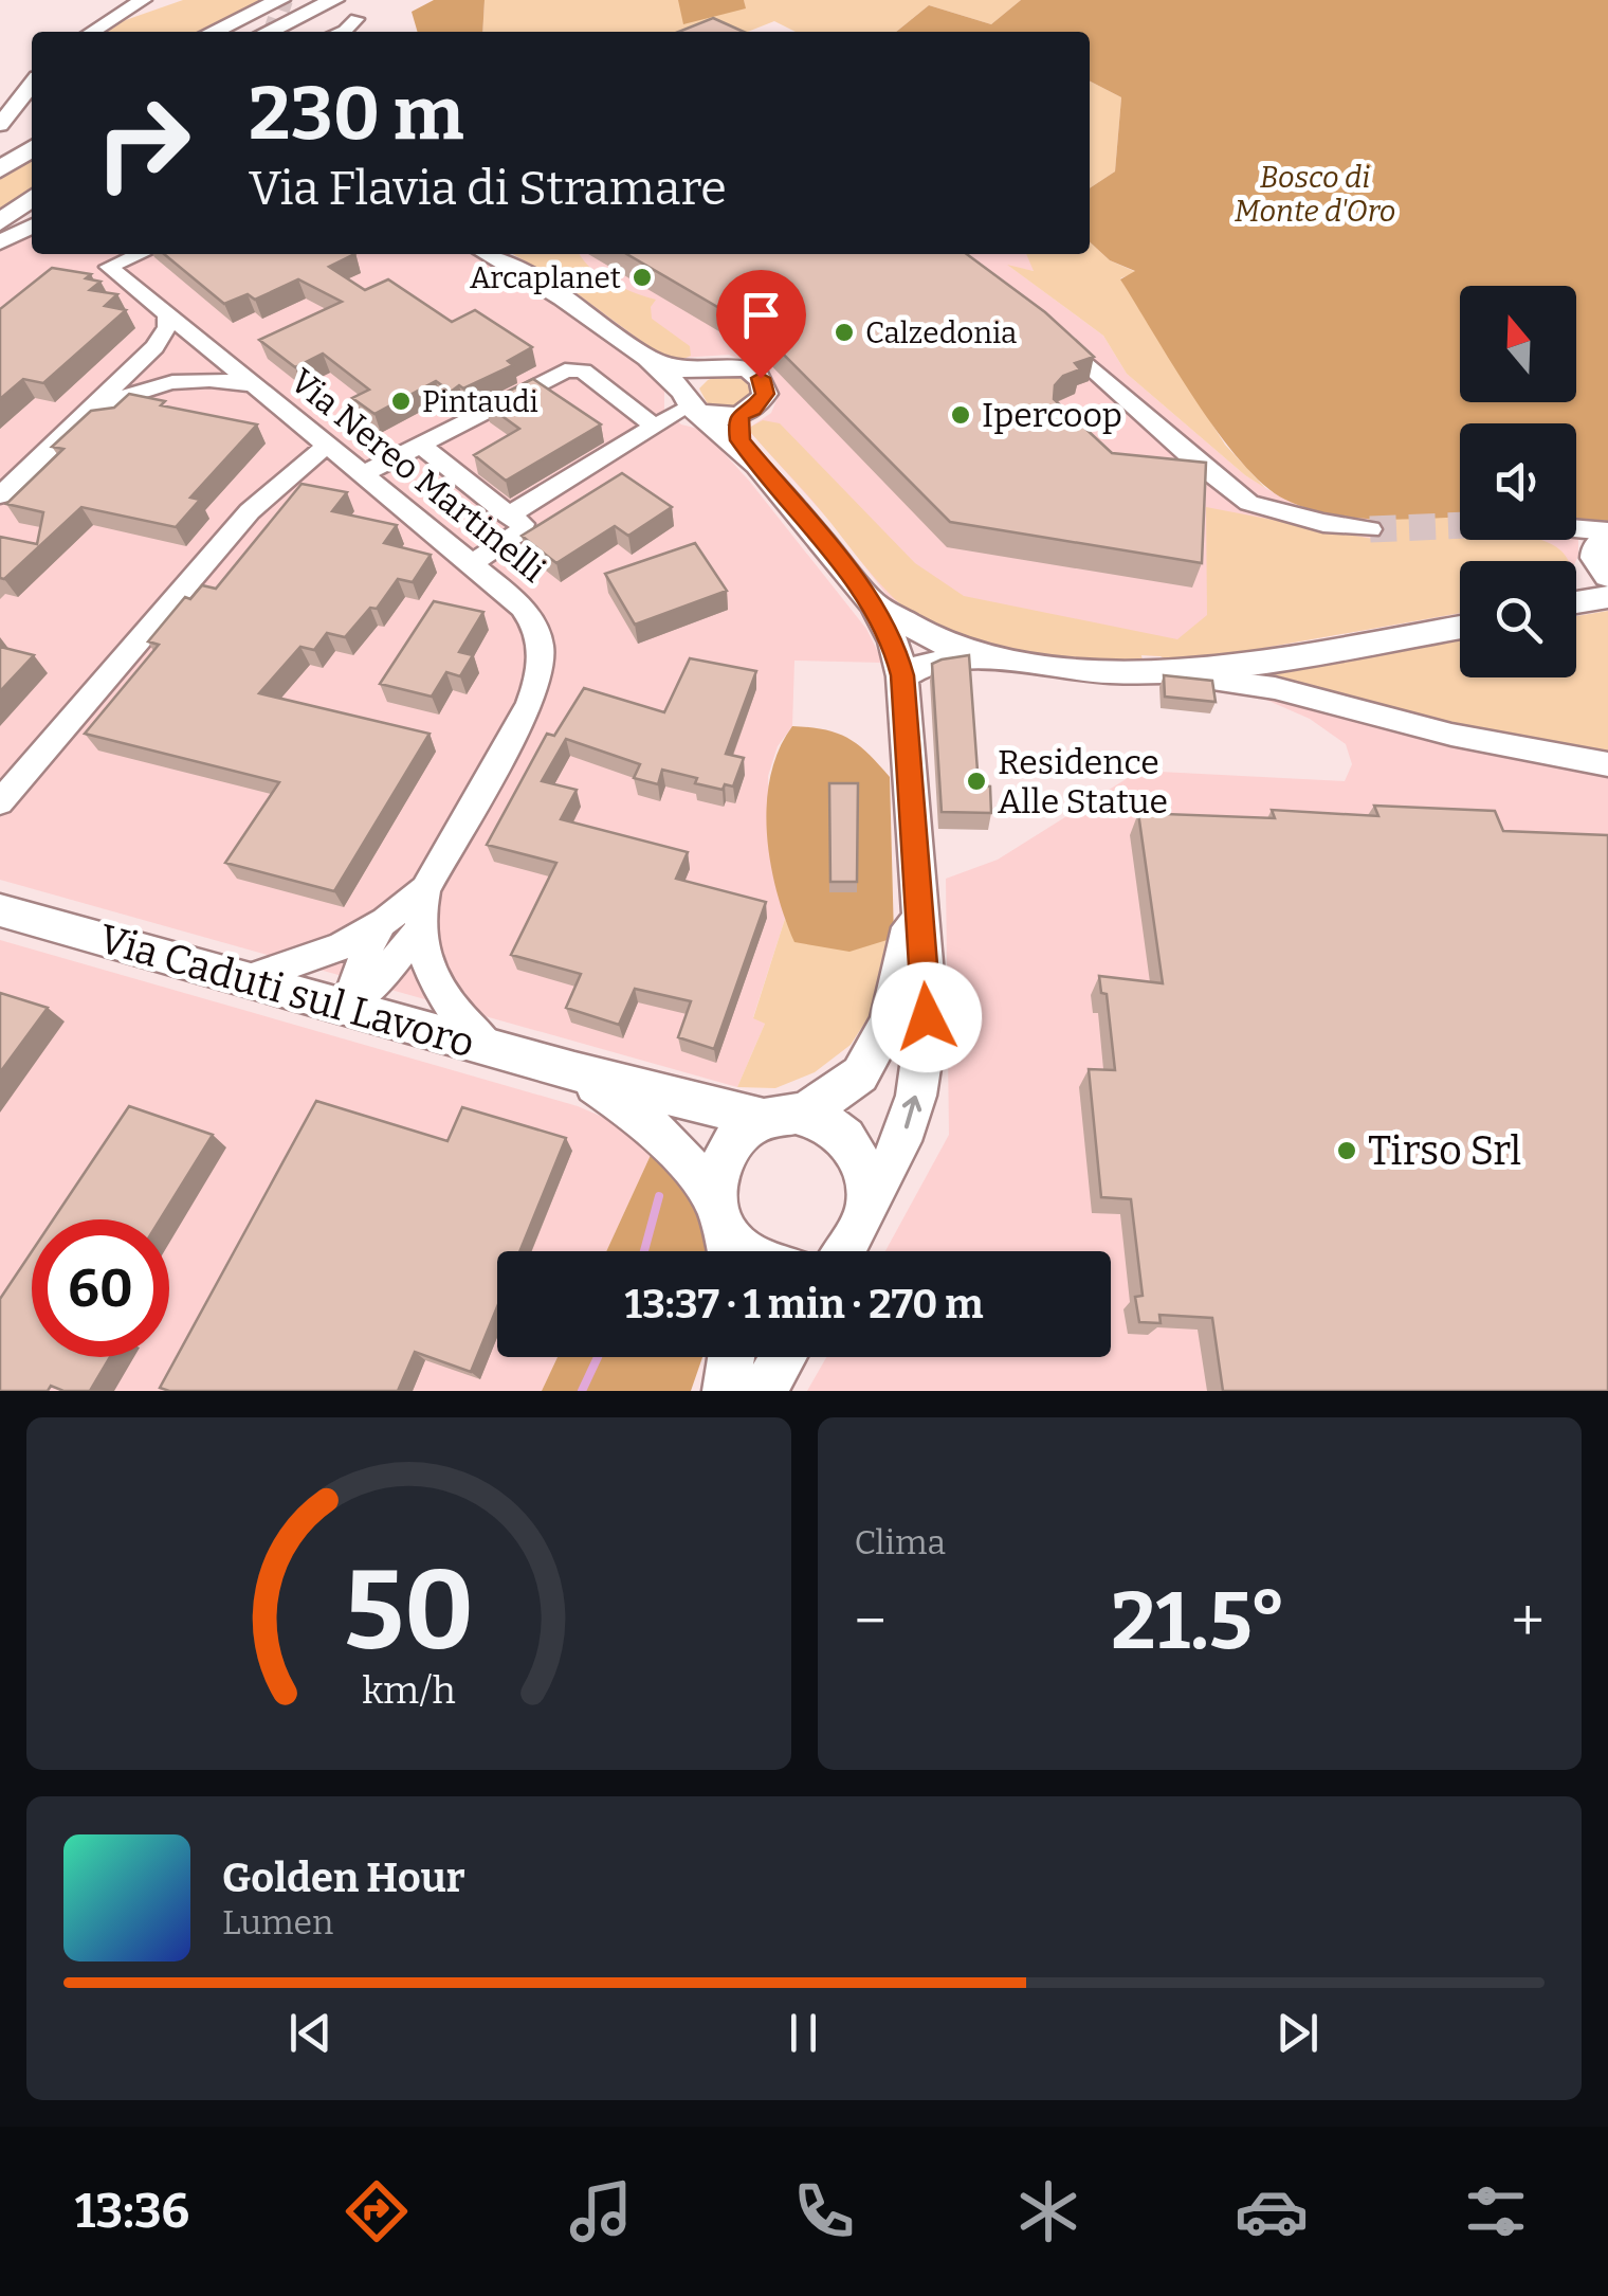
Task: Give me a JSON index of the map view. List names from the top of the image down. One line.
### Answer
{"streets":{"main road":["Via Caduti sul Lavoro"],"street":["Via Nereo Martinelli"]},"crossings":[["Via Nereo Martinelli","Via Caduti sul Lavoro"]],"parks":["Bosco di Monte d'Oro"],"places":["Arcaplanet","Calzedonia","Pintaudi","Ipercoop","Residence Alle Statue","Tirso Srl"],"north":"top","page":{"turn":["230 m","Via Flavia di Stramare"],"limit":"60","trip":"13:37 · 1 min · 270 m","tile":"Clima","heat":["−","21.5°","+"],"song":["Golden Hour","Lumen"],"tabs":"13:36","gauge":["50","km/h"]}}
